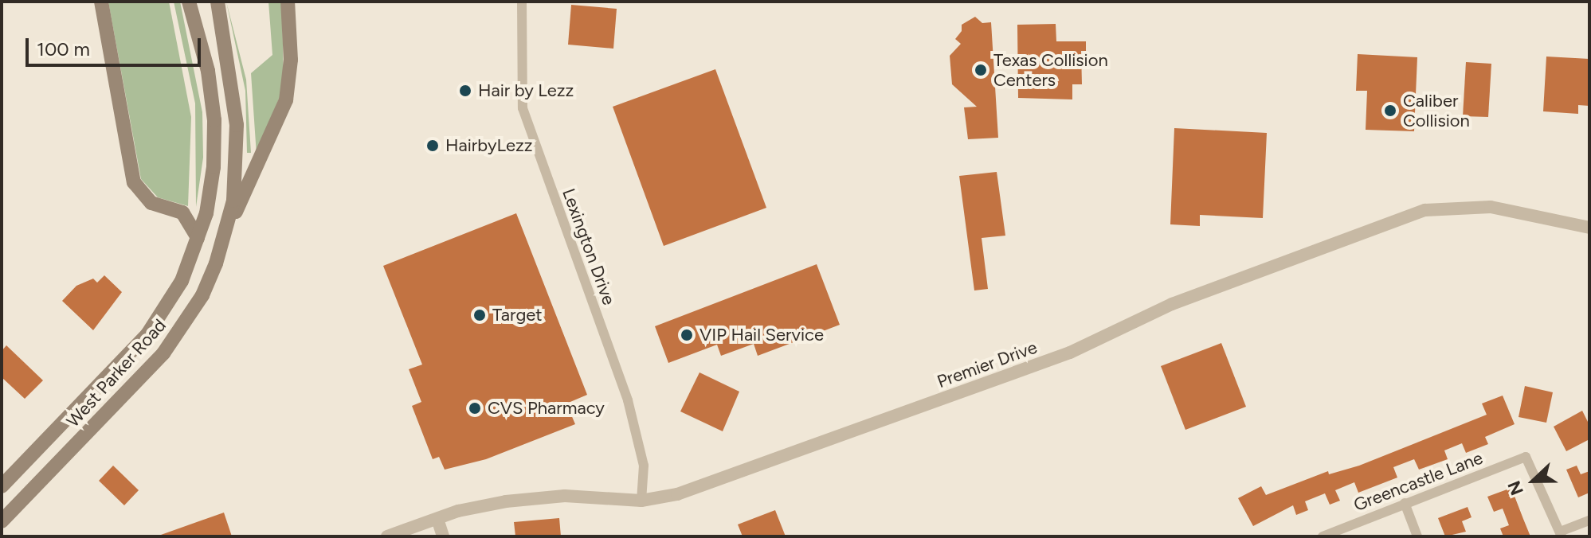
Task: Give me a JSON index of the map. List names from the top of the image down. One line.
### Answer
{"streets":{"main road":["West Parker Road"],"street":["Lexington Drive","Premier Drive","Greencastle Lane"]},"crossings":[["Lexington Drive","Premier Drive"]],"places":["Texas Collision Centers","Hair by Lezz","Caliber Collision","HairbyLezz","Target","VIP Hail Service","CVS Pharmacy"],"scale_bar":"100 m","north":"left"}
